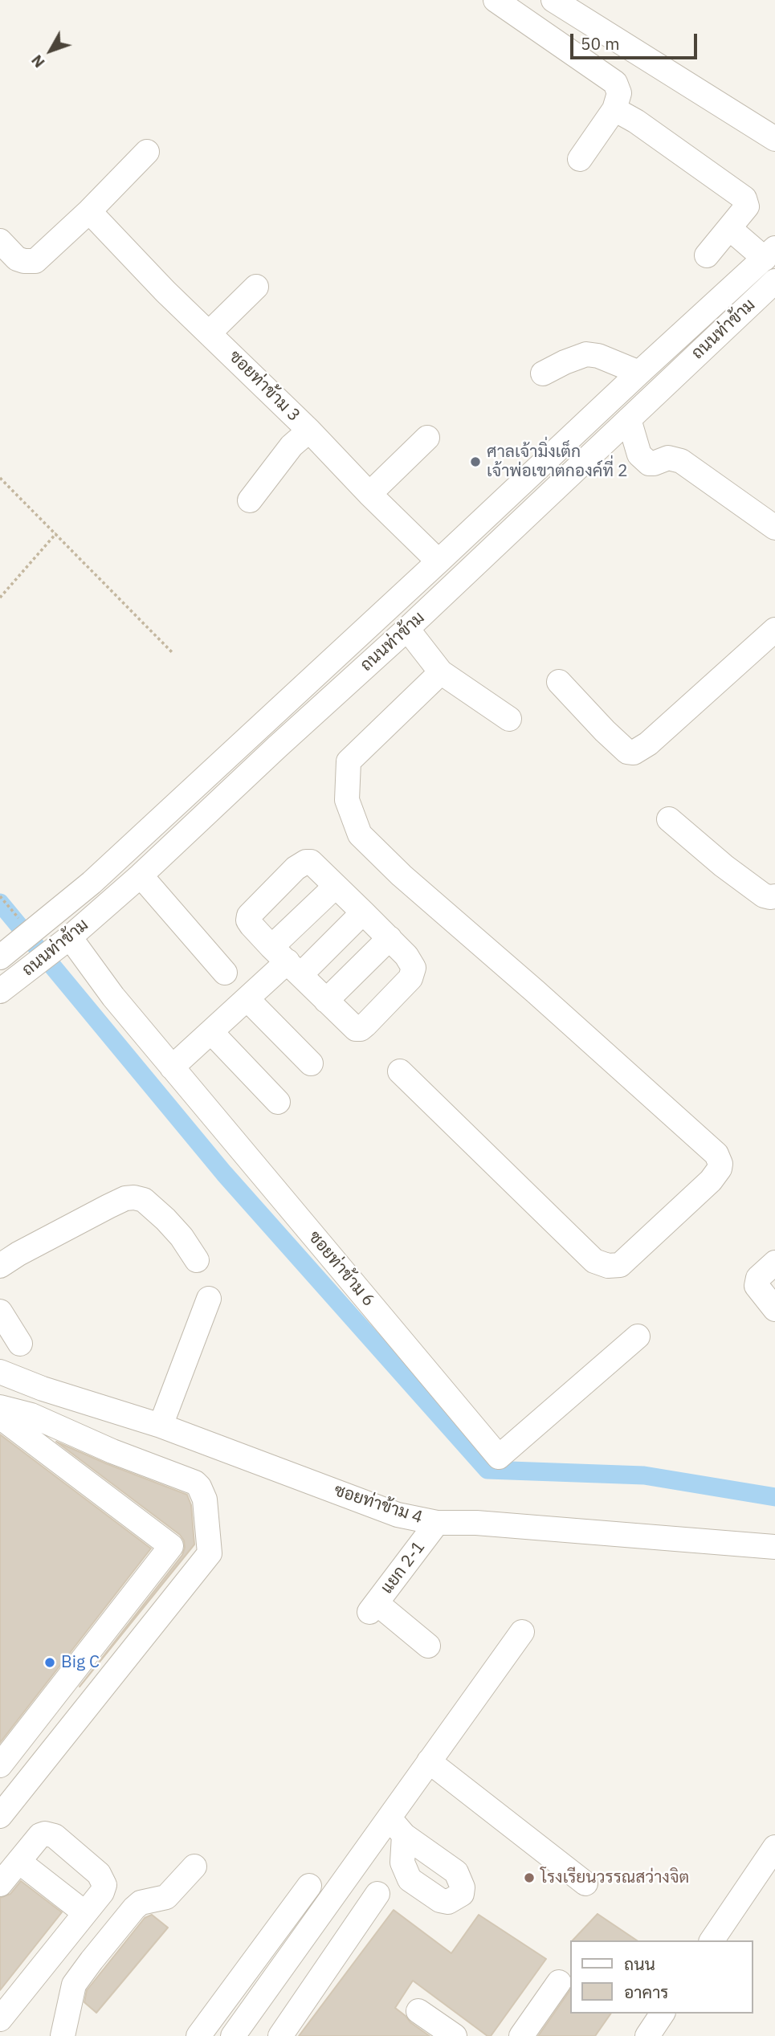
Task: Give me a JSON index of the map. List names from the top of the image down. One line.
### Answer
{"streets":{"street":["ถนนท่าข้าม","ซอยท่าข้าม 3","ซอยท่าข้าม 6","ซอยท่าข้าม 4","แยก 2-1"]},"crossings":[["ถนนท่าข้าม","ซอยท่าข้าม 3"],["ถนนท่าข้าม","ซอยท่าข้าม 6"],["ซอยท่าข้าม 4","แยก 2-1"]],"places":["ศาลเจ้ามิ่งเต็ก เจ้าพ่อเขาตกองค์ที่ 2","Big C","โรงเรียนวรรณสว่างจิต"],"legend":["ถนน","อาคาร"],"scale_bar":"50 m","north":"bottom left"}
